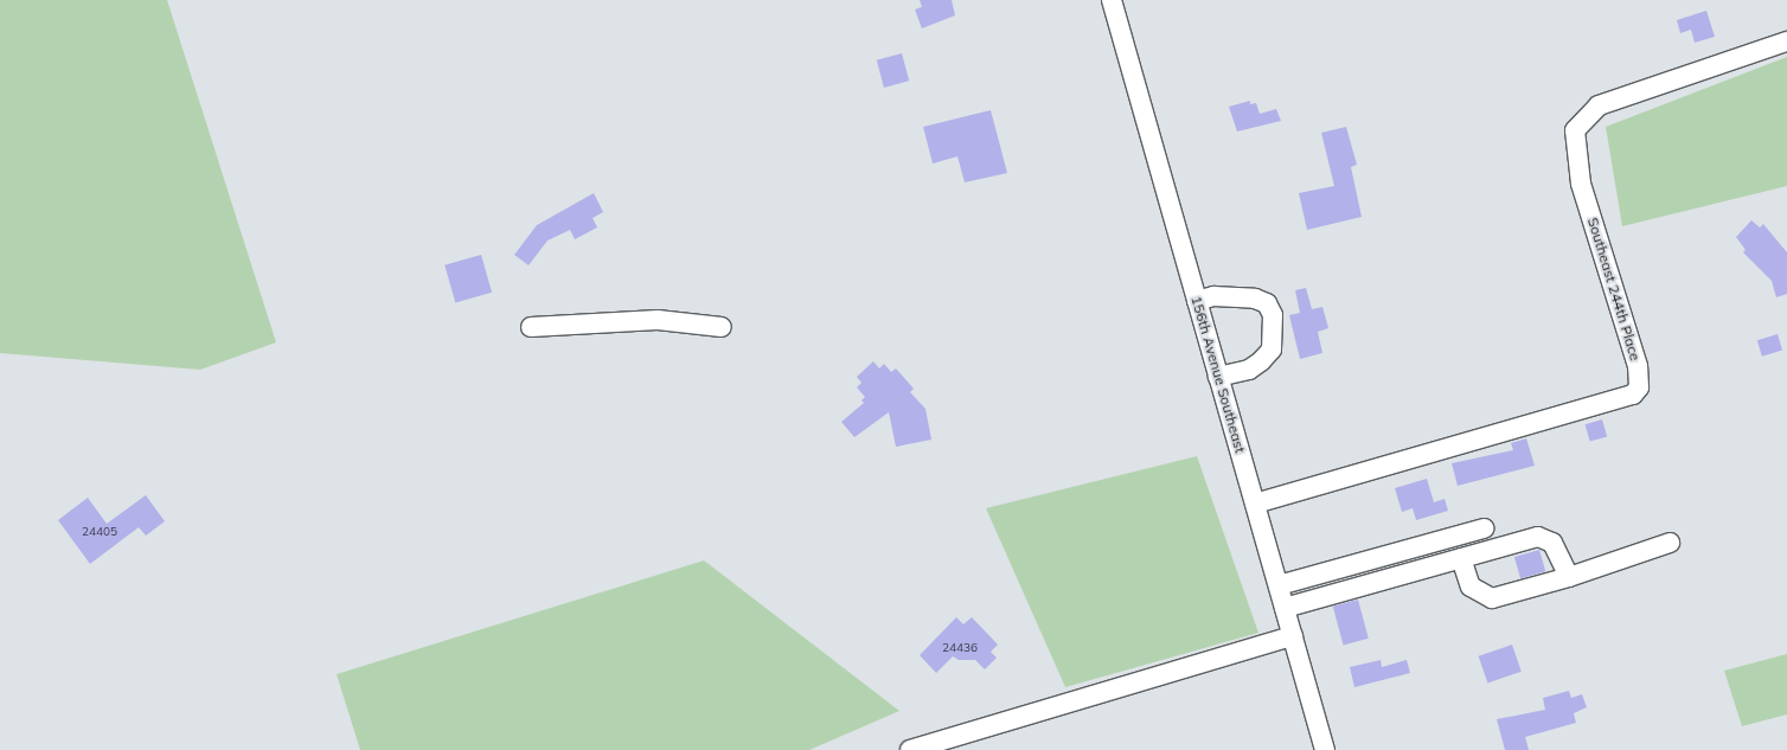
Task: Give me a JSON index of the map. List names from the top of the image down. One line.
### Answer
{"streets":{"street":["Southeast 244th Place","156th Avenue Southeast"]},"crossings":[["Southeast 244th Place","156th Avenue Southeast"]],"house_numbers":["24405","24436"]}
